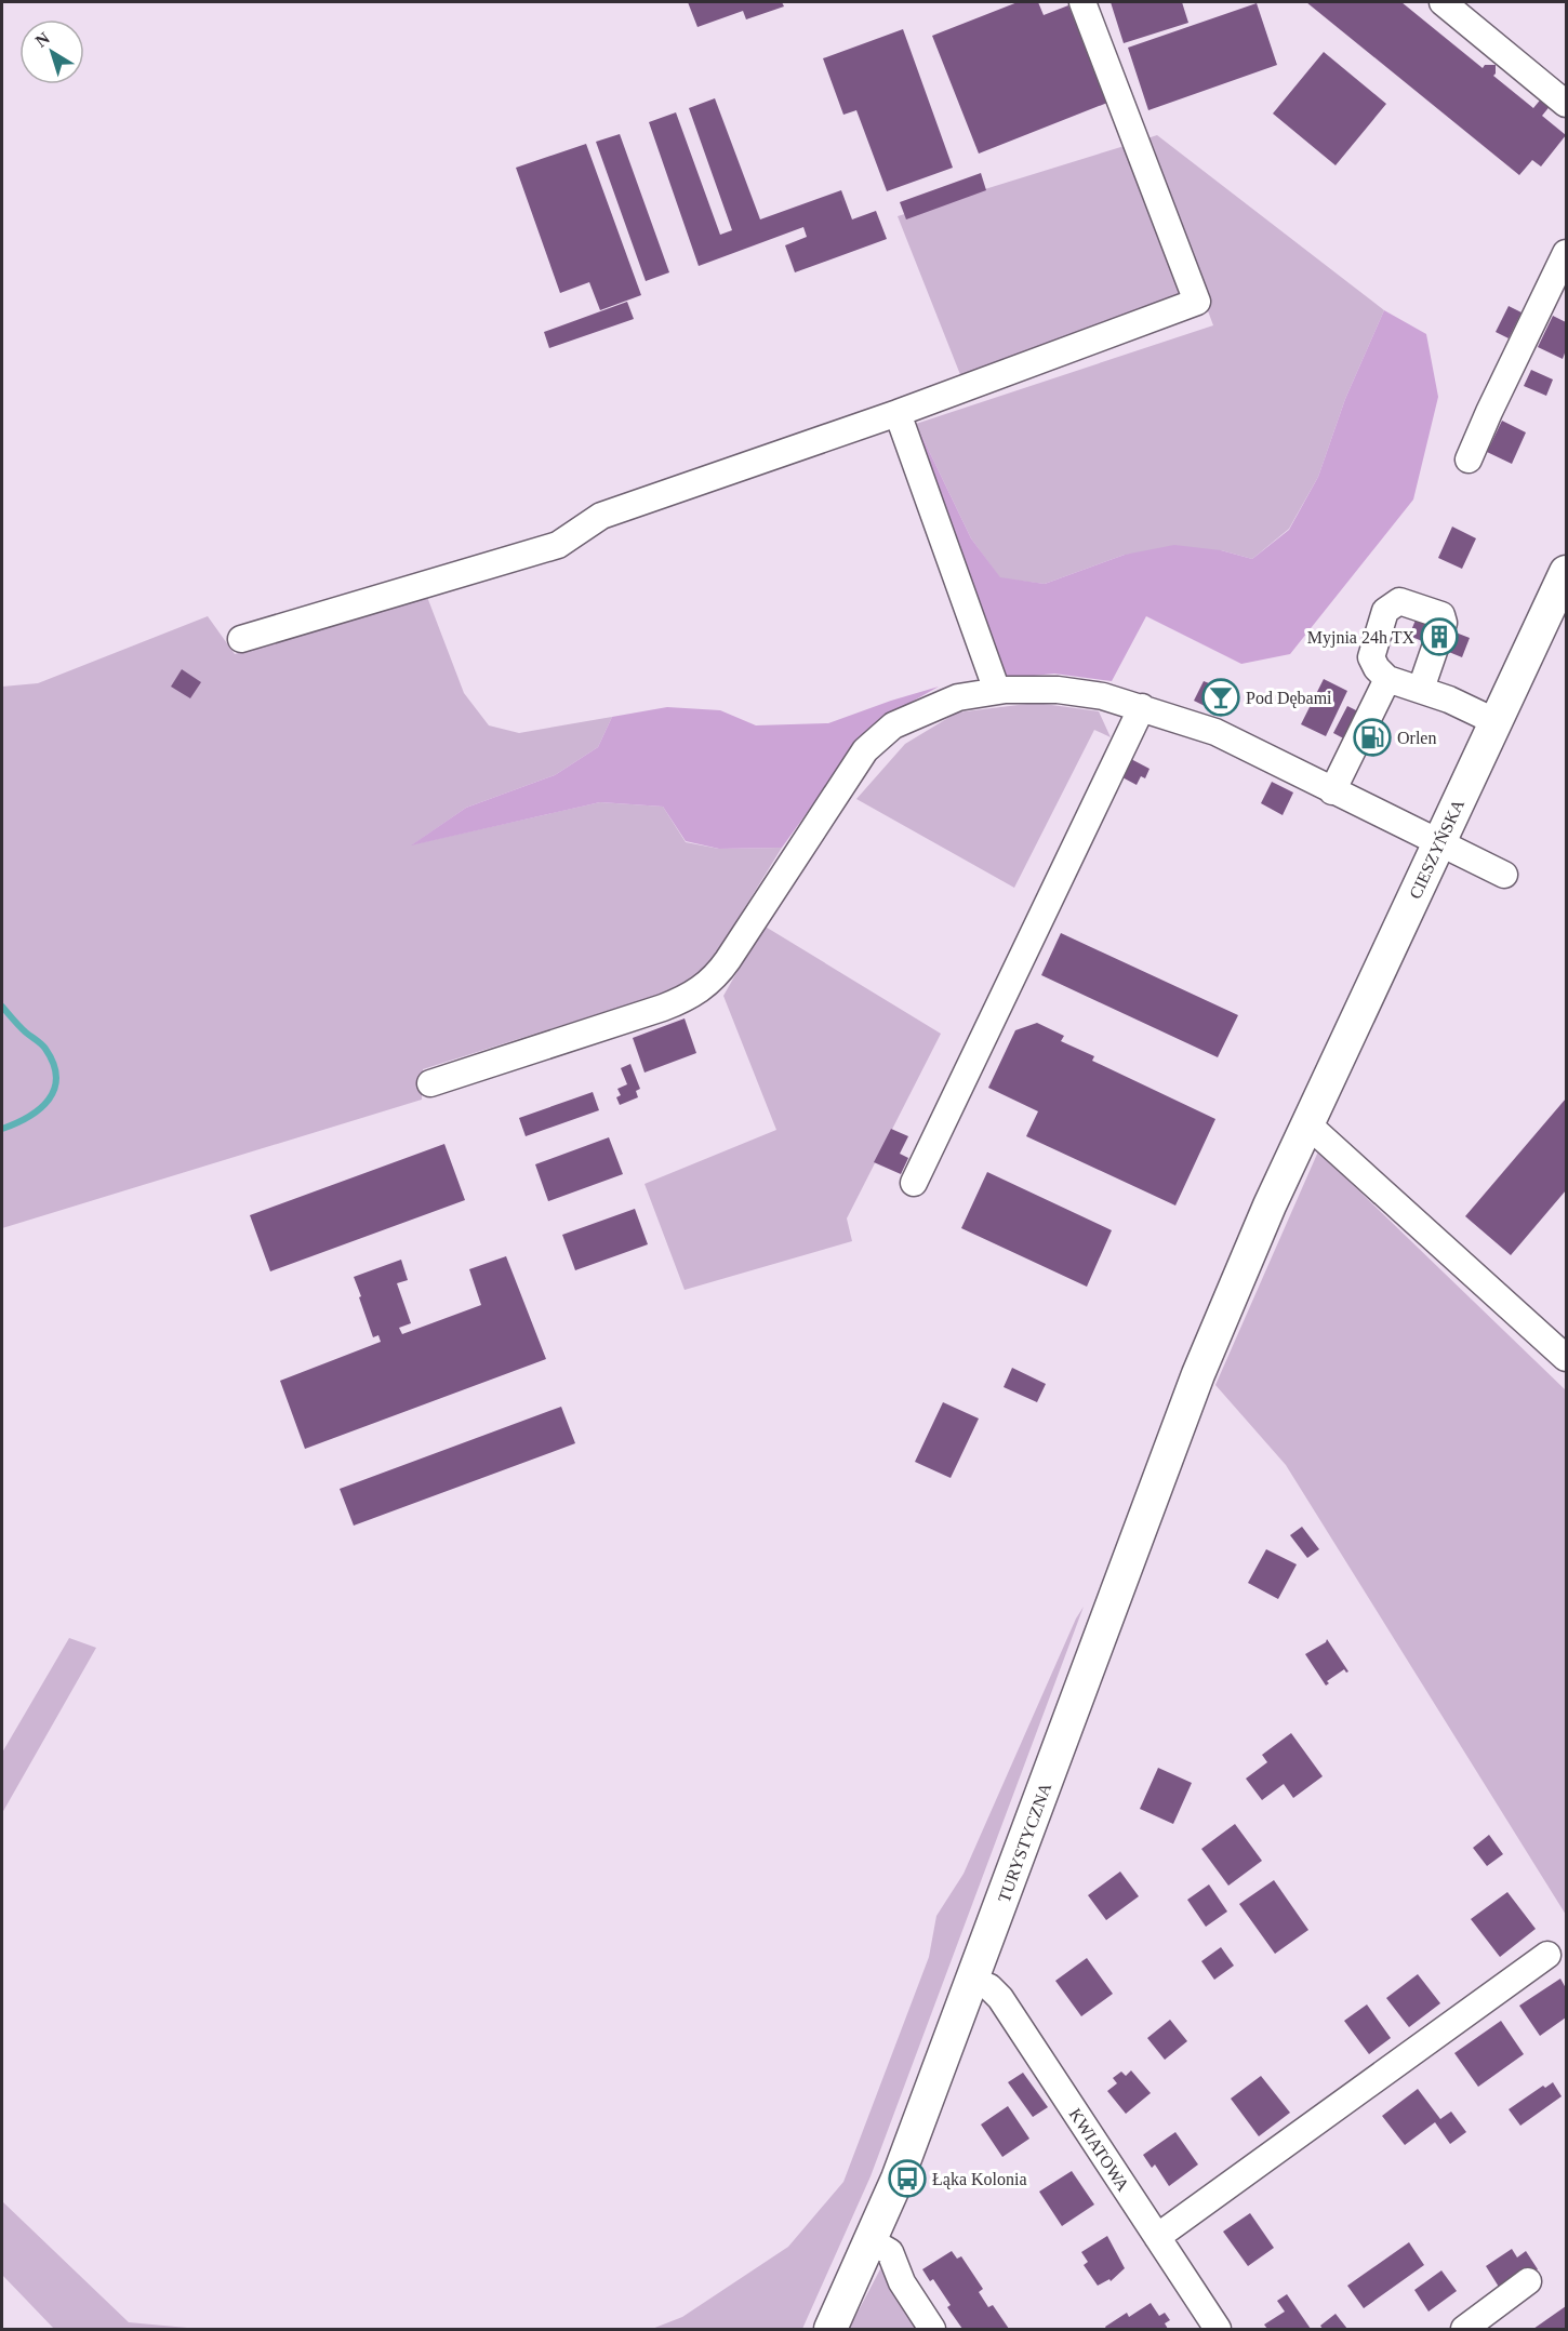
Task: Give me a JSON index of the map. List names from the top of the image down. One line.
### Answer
{"streets":{"main road":["CIESZYŃSKA","TURYSTYCZNA"],"street":["KWIATOWA"]},"crossings":[["CIESZYŃSKA","TURYSTYCZNA"],["TURYSTYCZNA","KWIATOWA"]],"places":{"building":["Myjnia 24h TX"],"bar":["Pod Dębami"],"fuel station":["Orlen"],"bus stop":["Łąka Kolonia"]},"north":"top left"}
